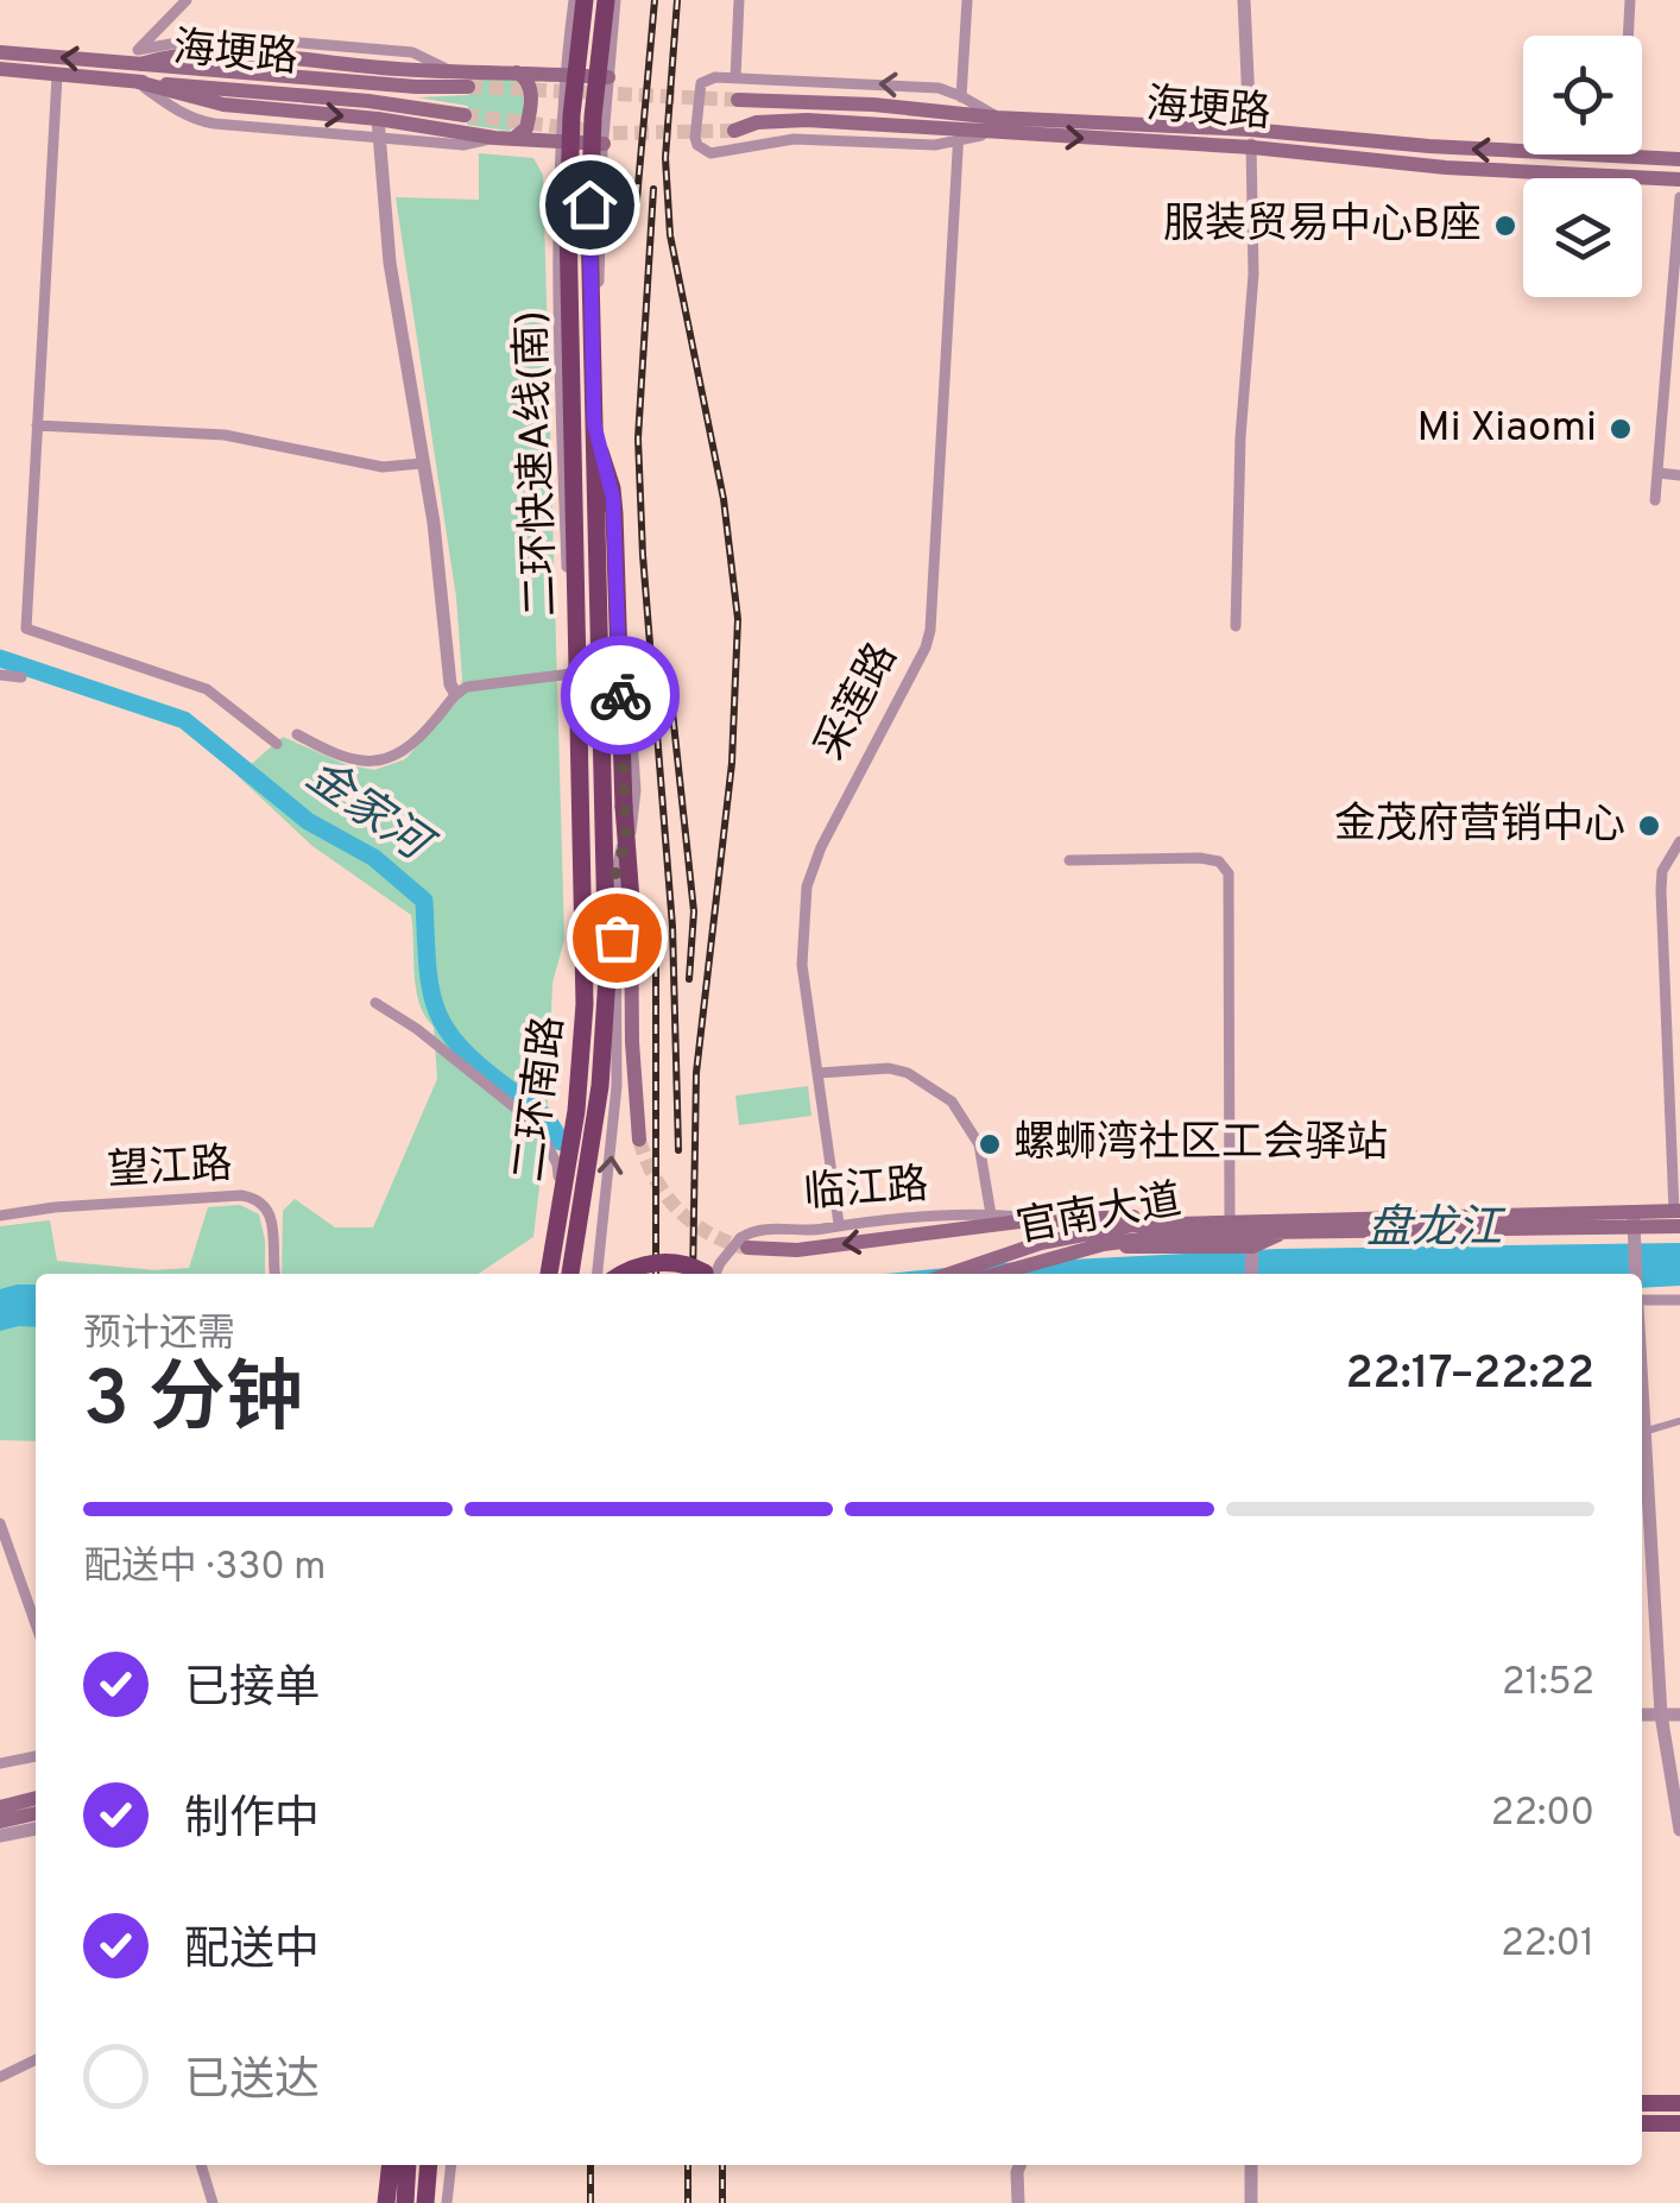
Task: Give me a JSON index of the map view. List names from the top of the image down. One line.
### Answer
{"streets":{"highway":["二环快速A线(南)"],"main road":["海埂路","二环南路","官南大道"],"street":["采莲路","望江路","临江路"]},"crossings":[["海埂路","采莲路"],["二环快速A线(南)","二环南路"],["采莲路","临江路"]],"water":["金家河","盘龙江"],"places":["服装贸易中心B座","Mi Xiaomi","金茂府营销中心","螺蛳湾社区工会驿站"],"page":{"heading":["3 分钟","预计还需","22:17–22:22"],"bar":"配送中 · 330 m","list":[["已接单","21:52"],["制作中","22:00"],["配送中","22:01"],"已送达"]}}
